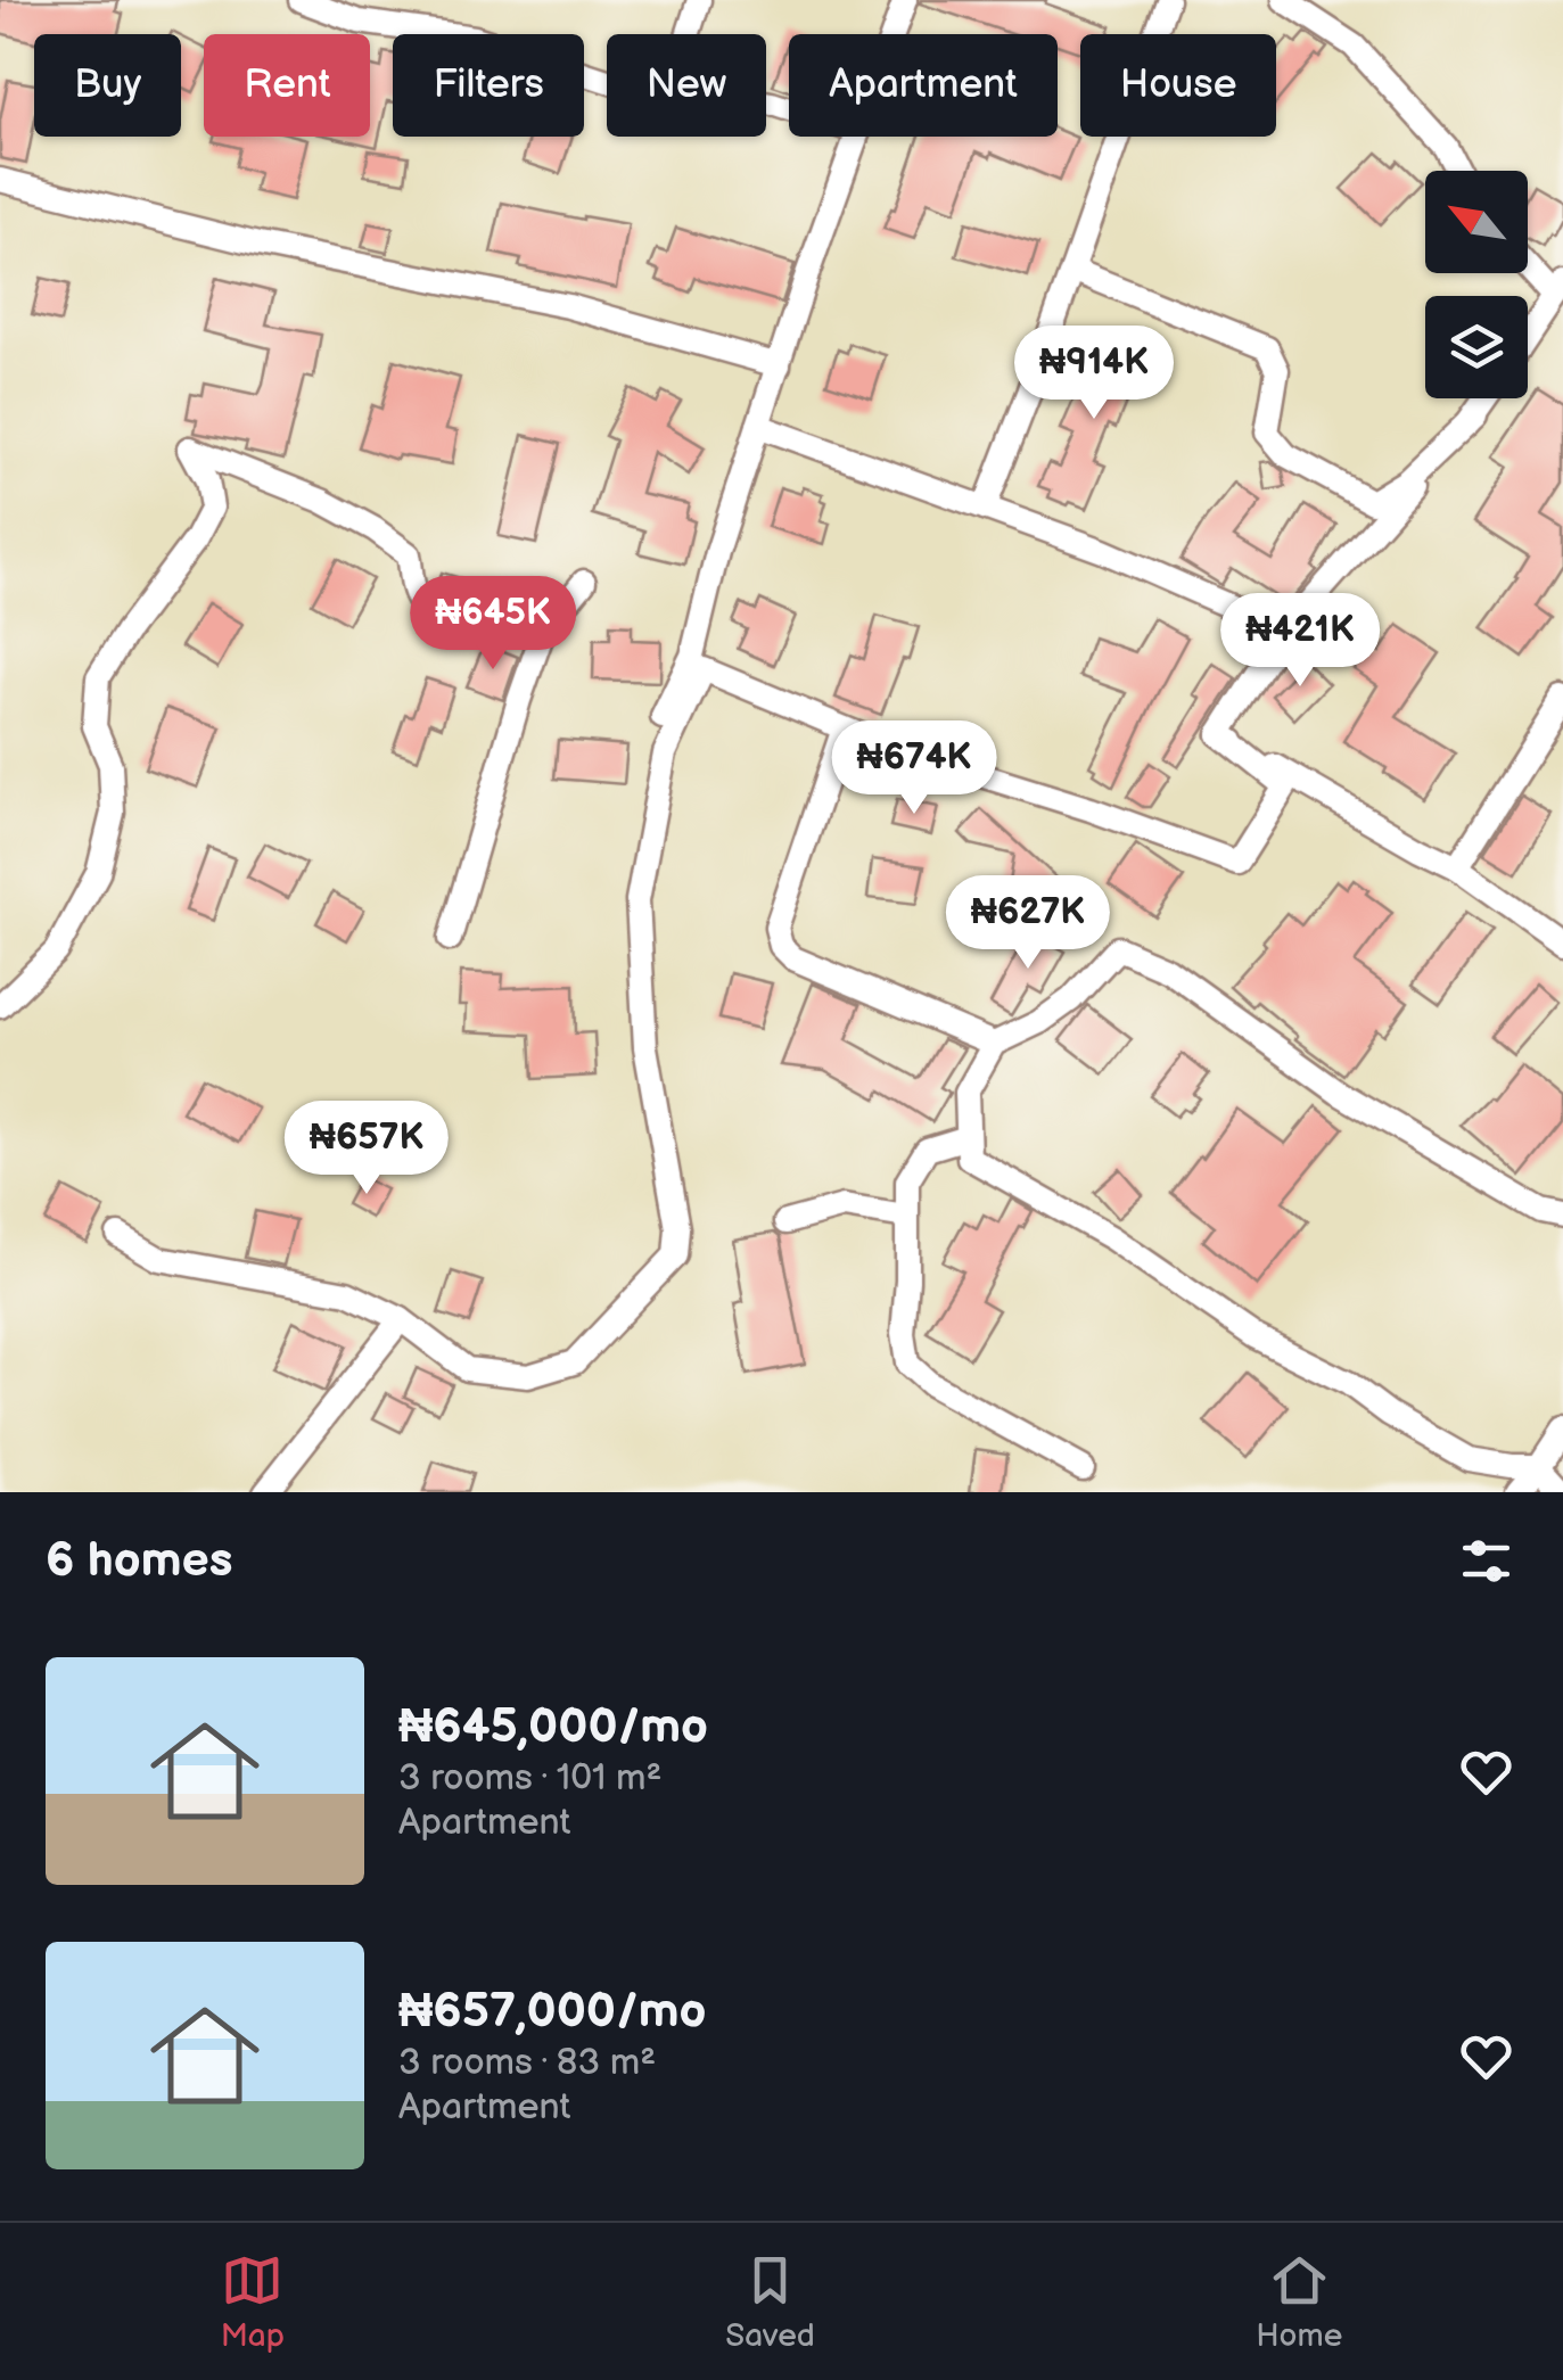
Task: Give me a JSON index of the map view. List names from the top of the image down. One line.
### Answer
{"north":"top left","page":{"chip":["Buy","Rent","Filters","New","Apartment","House"],"price":["₦914K","₦645K","₦421K","₦674K","₦627K","₦657K"],"heading":"6 homes","list":[{"name":"₦645,000/mo","note":"3 rooms · 101 m² · Apartment"},{"name":"₦657,000/mo","note":"3 rooms · 83 m² · Apartment"}],"tabs":["Map","Saved","Home"]}}
